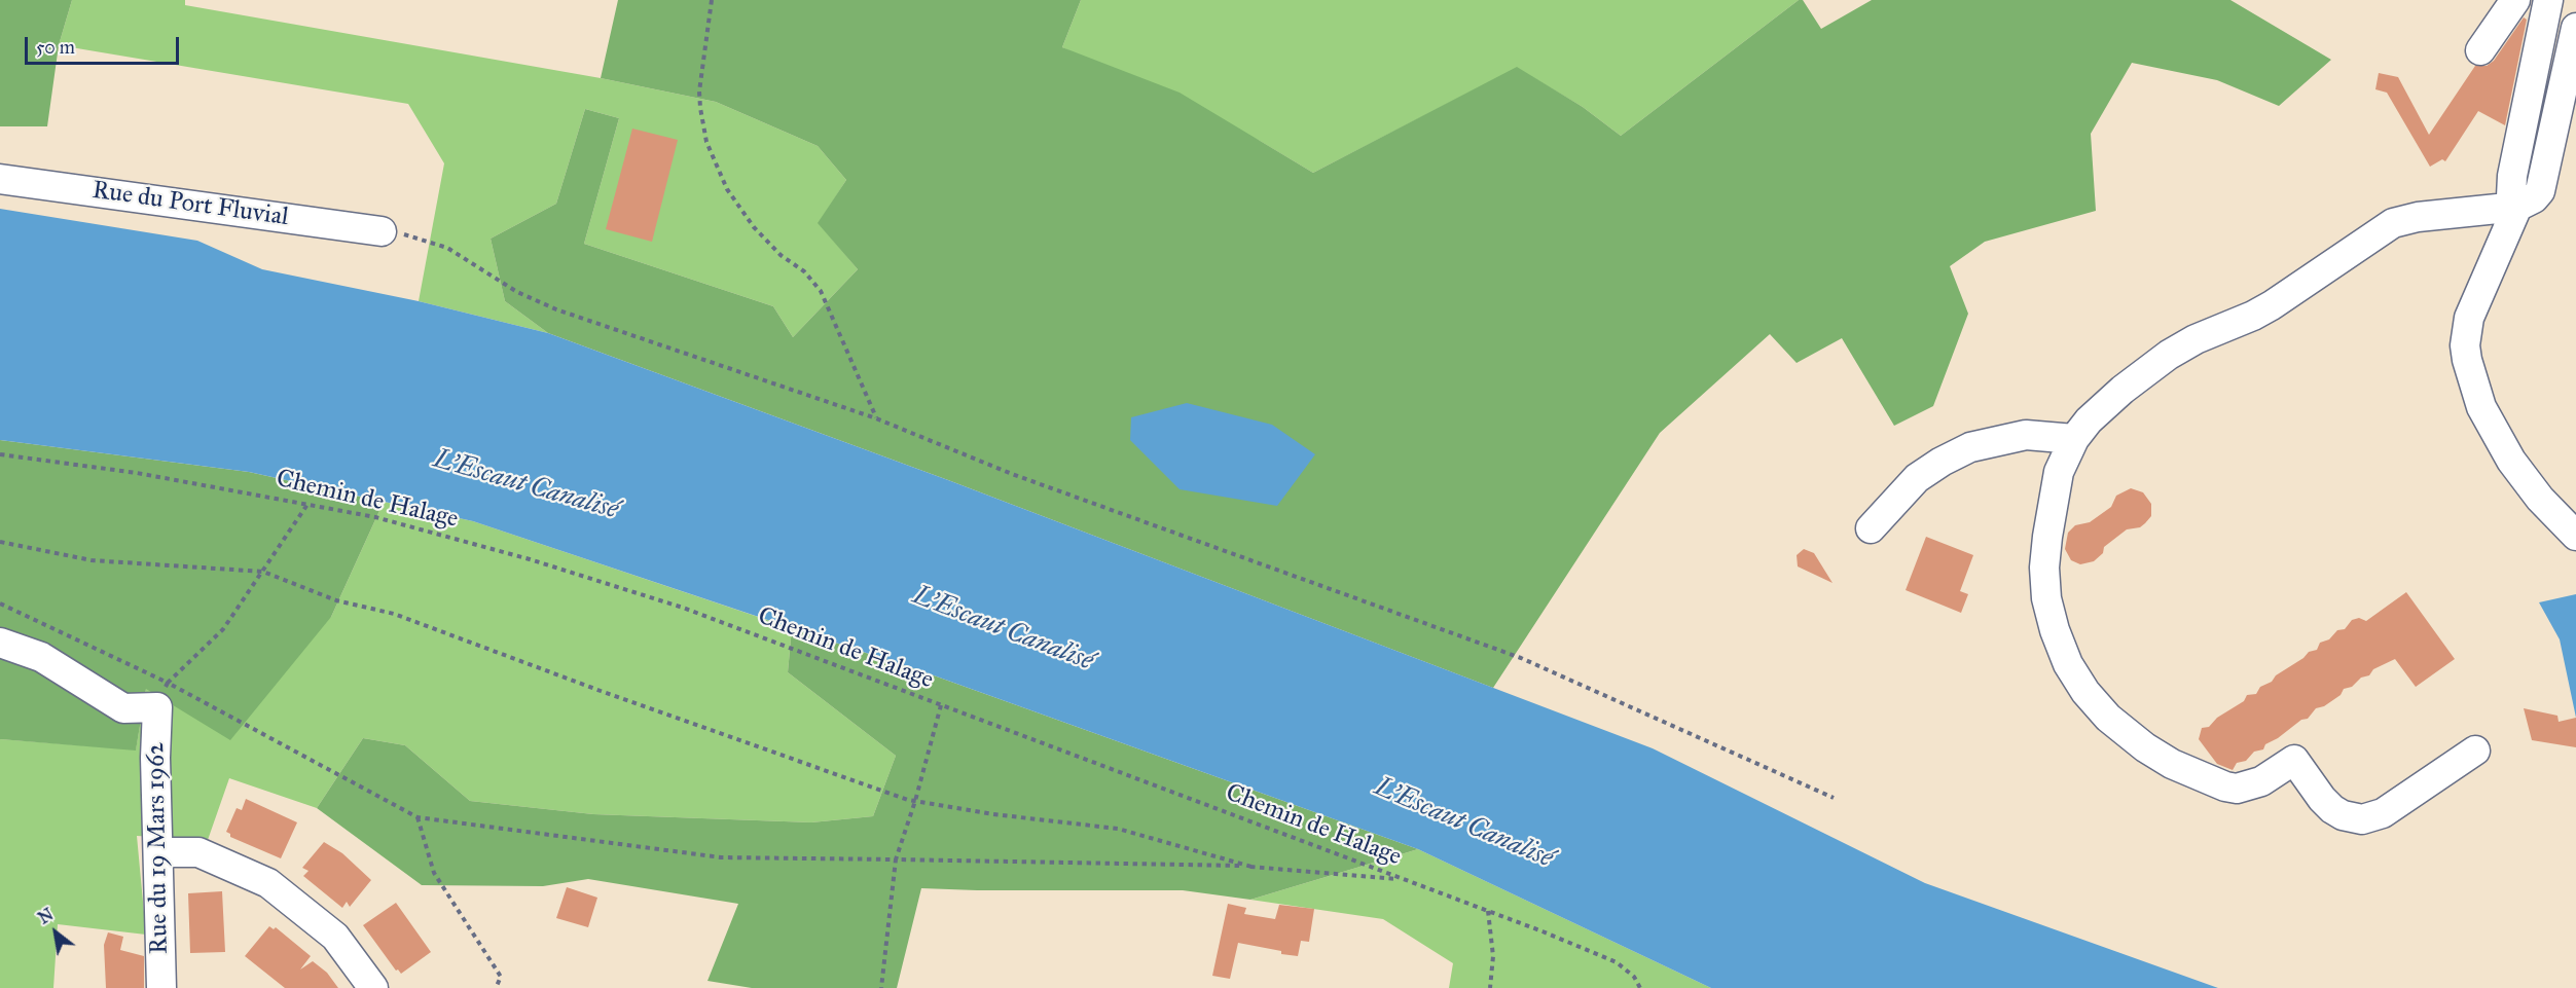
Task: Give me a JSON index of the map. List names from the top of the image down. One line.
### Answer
{"streets":{"street":["Rue du Port Fluvial","Rue du 19 Mars 1962"],"path":["Chemin de Halage"]},"water":["L'Escaut Canalisé"],"scale_bar":"50 m","north":"top left"}
